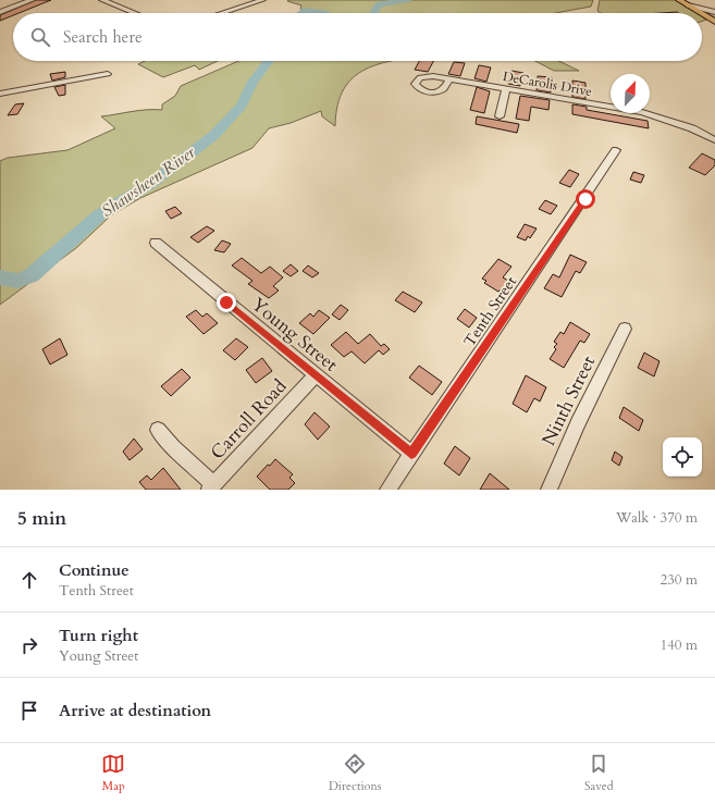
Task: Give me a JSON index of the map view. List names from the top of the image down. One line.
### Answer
{"streets":{"street":["DeCarolis Drive","Tenth Street","Young Street","Ninth Street","Carroll Road"]},"crossings":[["Tenth Street","Young Street"],["Young Street","Carroll Road"]],"water":["Shawsheen River"],"north":"top right","page":{"search":"Search here","heading":["5 min","Walk · 370 m"],"list":[["Continue","Tenth Street","230 m"],["Turn right","Young Street","140 m"],"Arrive at destination"],"nav":["Map","Directions","Saved"]}}
